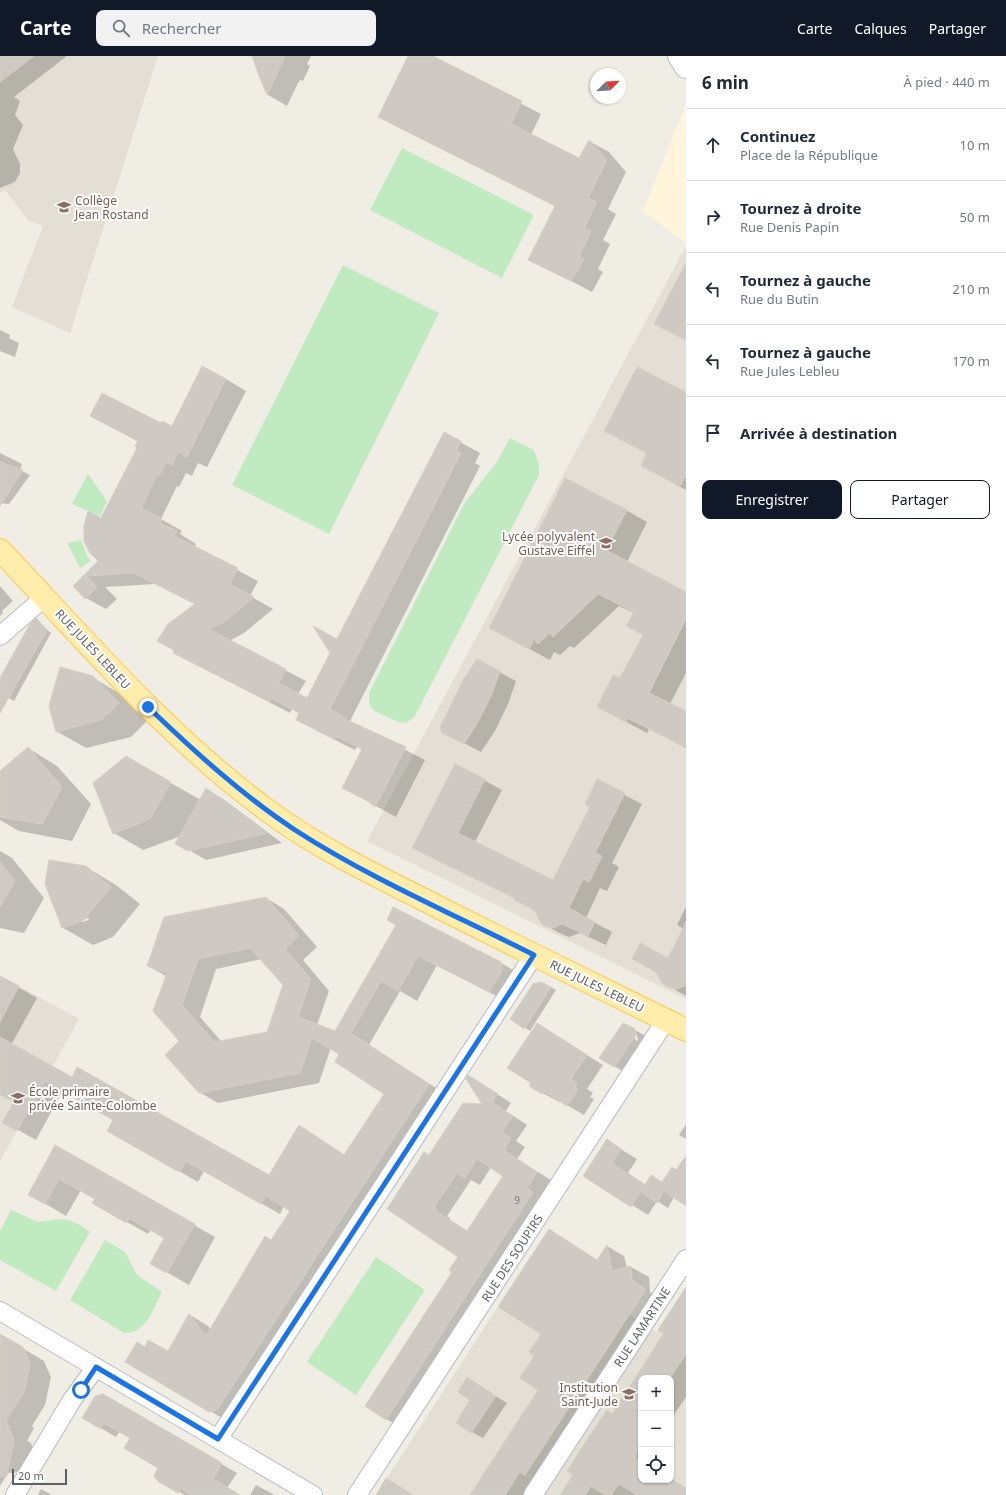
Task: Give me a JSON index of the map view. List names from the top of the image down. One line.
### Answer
{"streets":{"main road":["RUE JULES LEBLEU"],"street":["RUE DES SOUPIRS","RUE LAMARTINE"]},"crossings":[["RUE JULES LEBLEU","RUE DES SOUPIRS"]],"places":{"school or university":["Collège Jean Rostand","Lycée polyvalent Gustave Eiffel","École primaire privée Sainte-Colombe","Institution Saint-Jude"]},"house_numbers":["9"],"scale_bar":"20 m","north":"top right","page":{"header":"Carte","search":"Rechercher","nav":["Carte","Calques","Partager"],"heading":["6 min","À pied · 440 m"],"list":[["Continuez","Place de la République","10 m"],["Tournez à droite","Rue Denis Papin","50 m"],["Tournez à gauche","Rue du Butin","210 m"],["Tournez à gauche","Rue Jules Lebleu","170 m"],"Arrivée à destination"],"buttons":["Enregistrer","Partager"],"map_buttons":["+","−"],"scale":"20 m"}}
